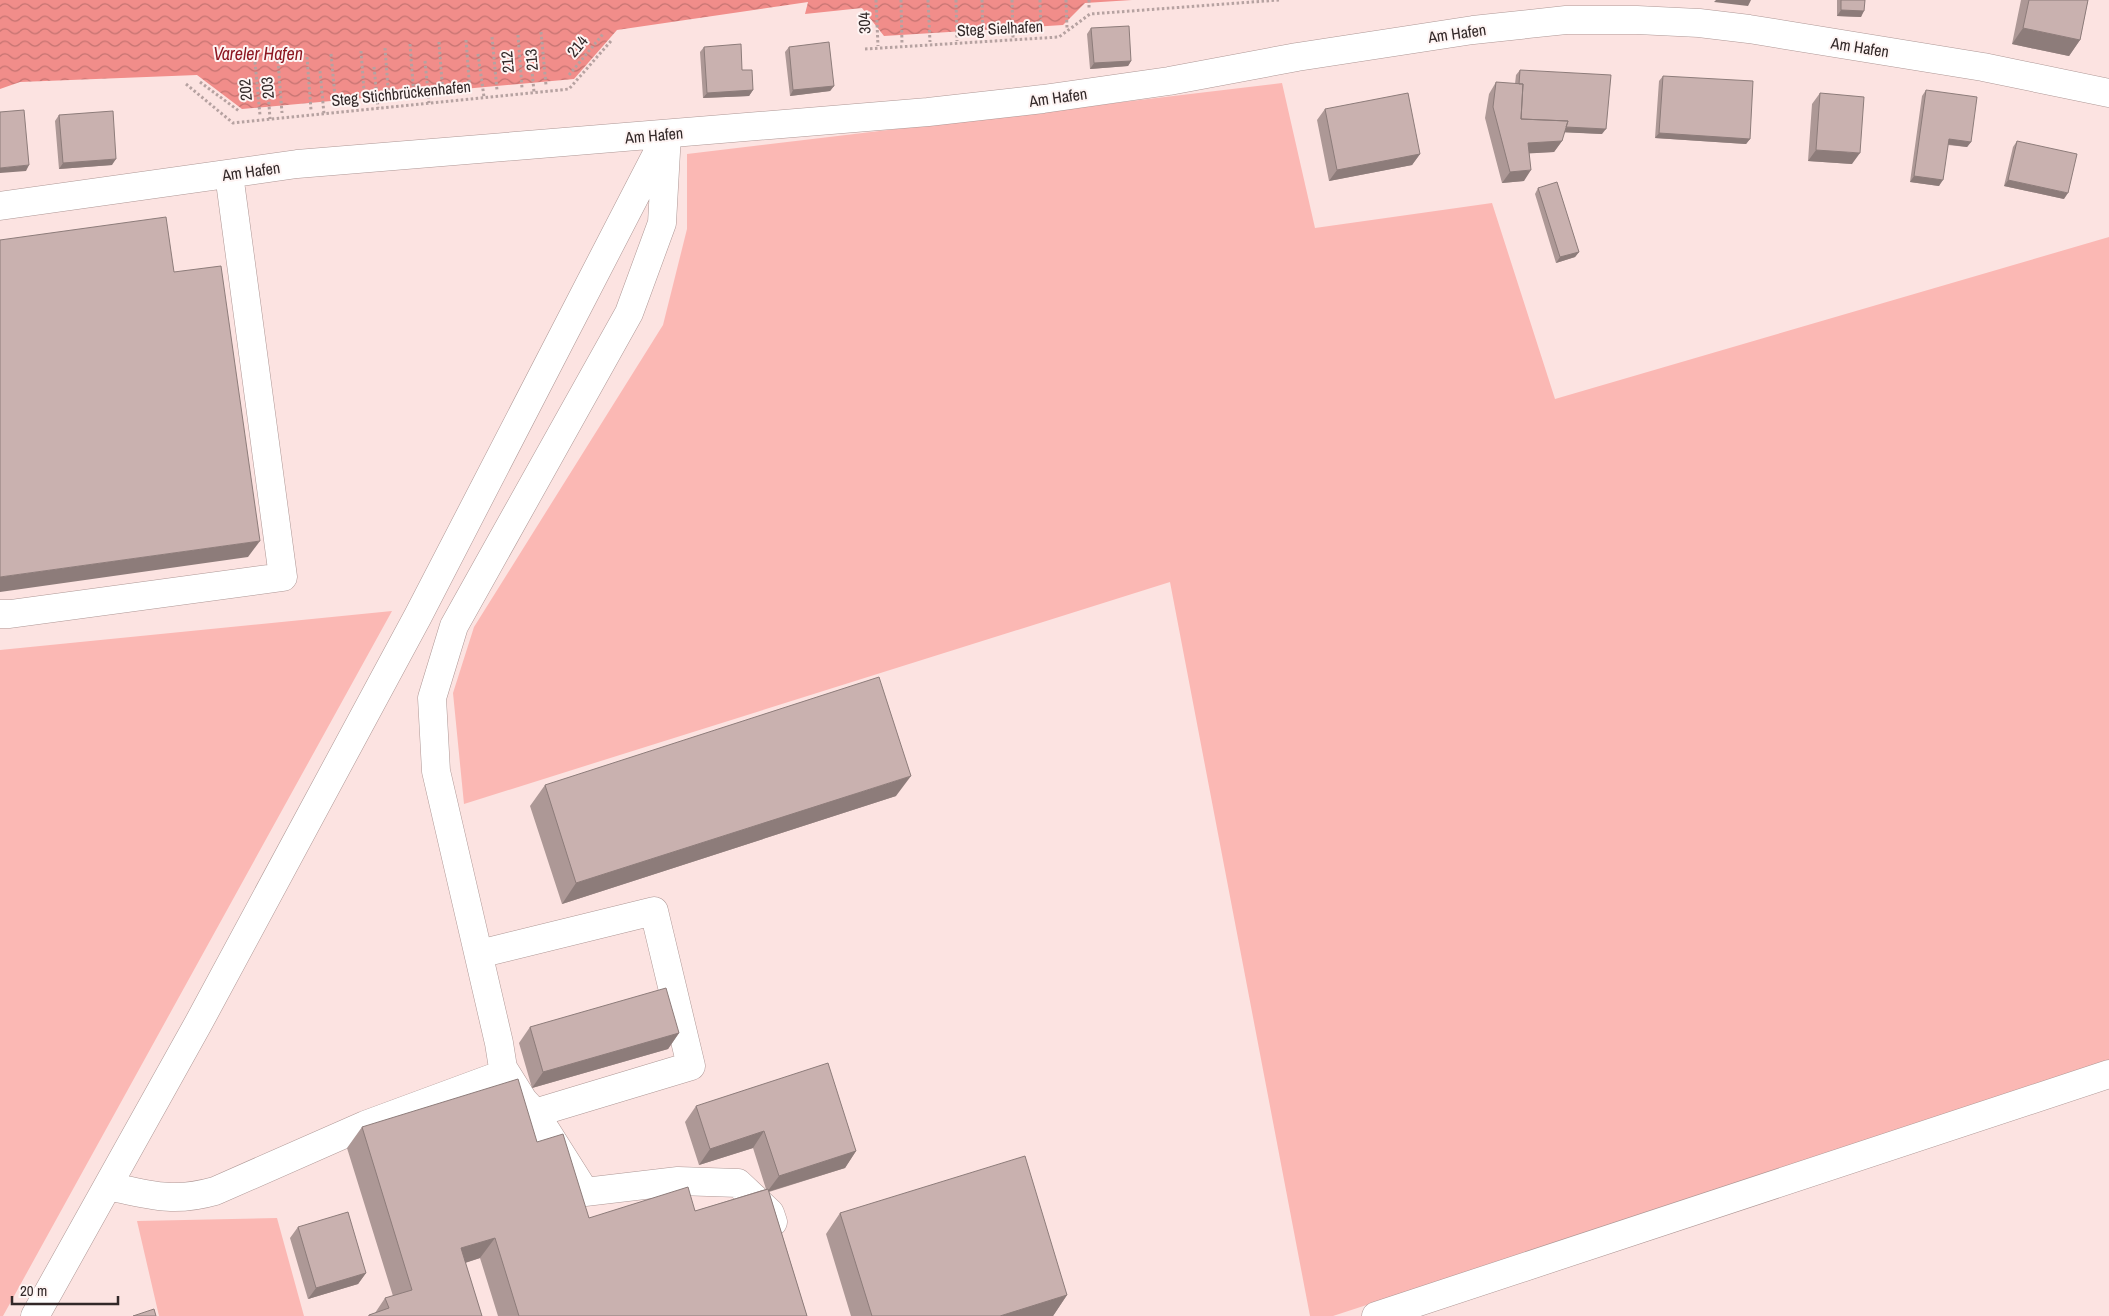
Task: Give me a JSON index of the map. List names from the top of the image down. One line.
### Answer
{"streets":{"street":["Am Hafen"],"path":["304","Steg Sielhafen","214","213","212","203","202","Steg Stichbrückenhafen"]},"water":["Vareler Hafen"],"scale_bar":"20 m"}
